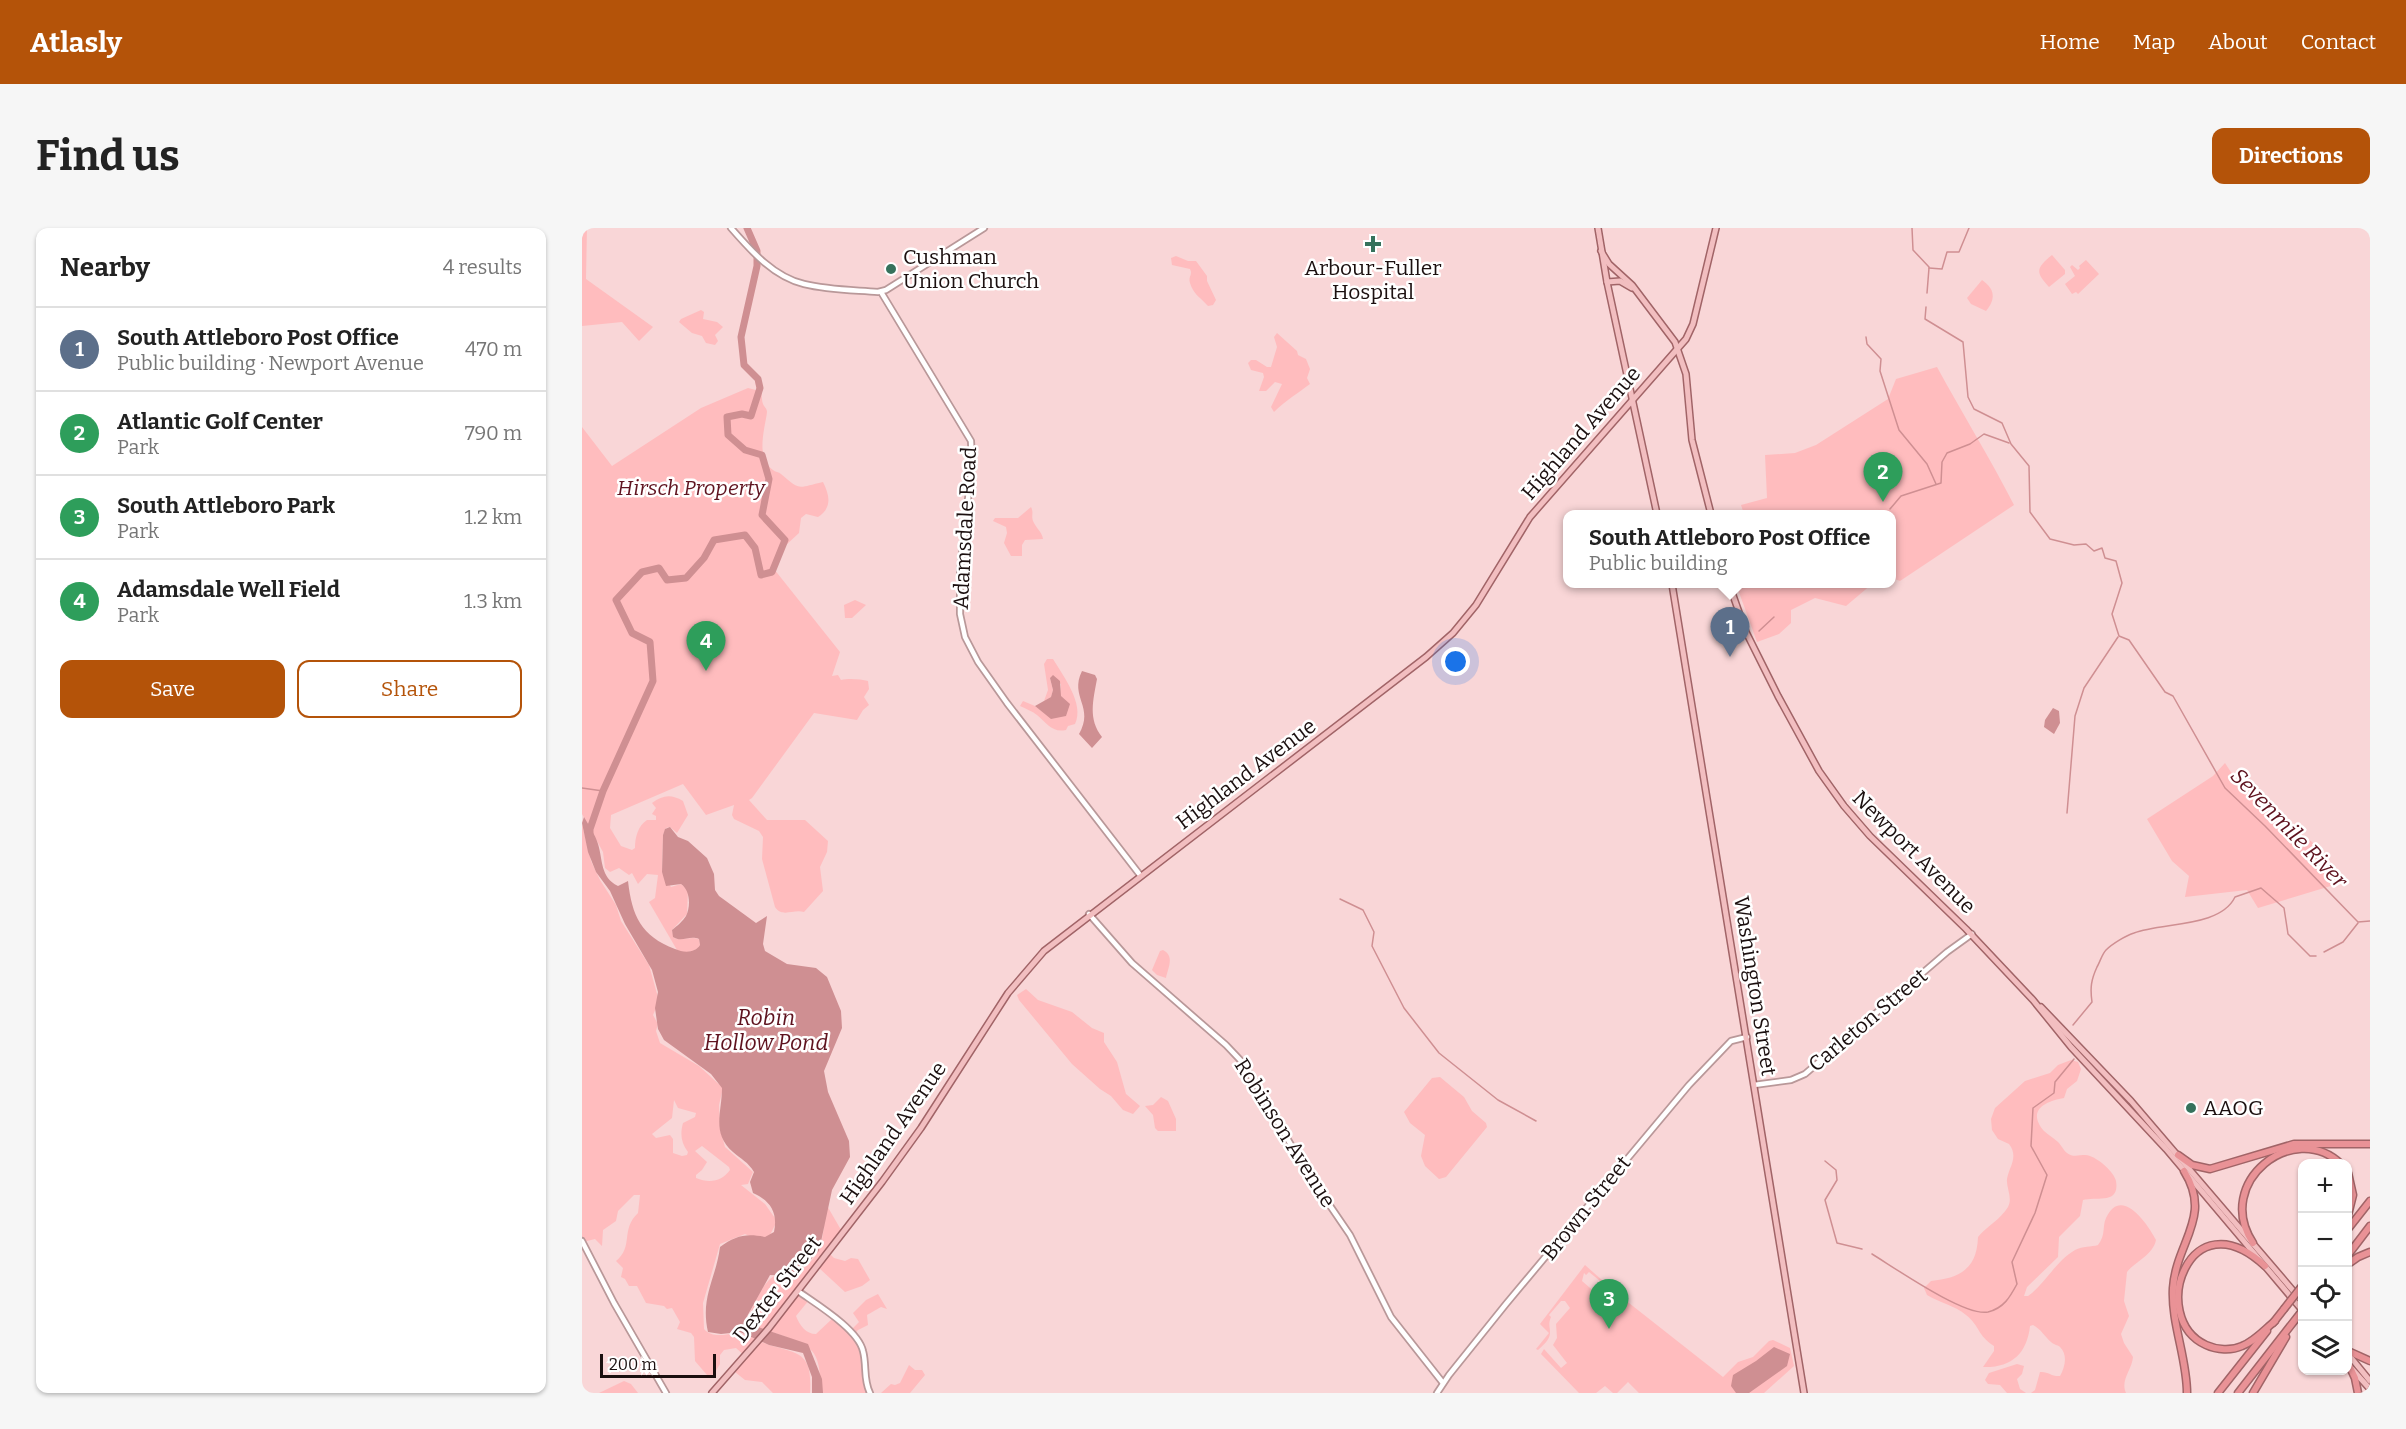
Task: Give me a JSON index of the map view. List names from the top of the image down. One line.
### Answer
{"streets":{"main road":["Highland Avenue","Newport Avenue","Washington Street","Dexter Street"],"street":["Adamsdale Road","Carleton Street","Robinson Avenue","Brown Street"]},"crossings":[["Highland Avenue","Adamsdale Road"],["Highland Avenue","Robinson Avenue"],["Highland Avenue","Dexter Street"],["Newport Avenue","Carleton Street"],["Washington Street","Carleton Street"],["Washington Street","Brown Street"],["Robinson Avenue","Brown Street"]],"water":["Sevenmile River","Robin Hollow Pond"],"parks":["Hirsch Property"],"places":{"health":["Arbour-Fuller Hospital"],"other":["Cushman Union Church","AAOG"]},"scale_bar":"200 m","page":{"header":"Atlasly","nav":["Home","Map","About","Contact"],"buttons":["Directions",["Save","Share"]],"title":"Find us","heading":["Nearby","4 results"],"list":[{"mark":"1","name":"South Attleboro Post Office","note":"Public building · Newport Avenue","value":"470 m"},{"mark":"2","name":"Atlantic Golf Center","note":"Park","value":"790 m"},{"mark":"3","name":"South Attleboro Park","note":"Park","value":"1.2 km"},{"mark":"4","name":"Adamsdale Well Field","note":"Park","value":"1.3 km"}],"pins":["2","1","4","3"],"popup":["South Attleboro Post Office","Public building"],"map_buttons":["+","−"],"scale":"200 m"}}
